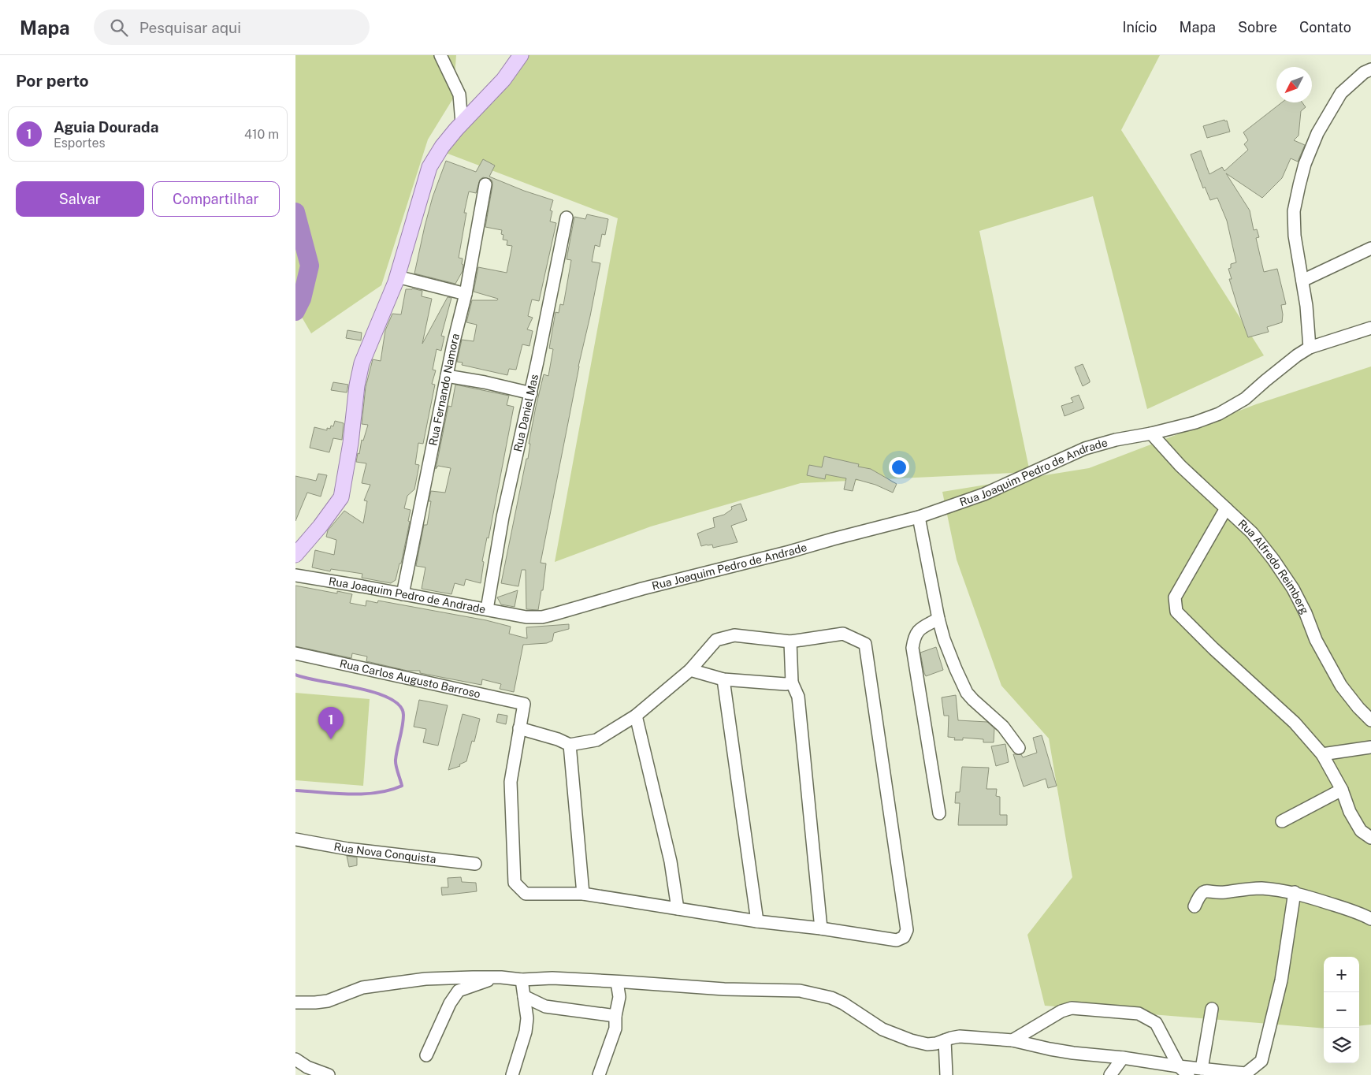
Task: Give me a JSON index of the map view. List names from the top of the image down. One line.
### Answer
{"streets":{"street":["Rua Fernando Namora","Rua Daniel Mas","Rua Joaquim Pedro de Andrade","Rua Alfredo Reimberg","Rua Carlos Augusto Barroso","Rua Nova Conquista"]},"crossings":[["Rua Fernando Namora","Rua Joaquim Pedro de Andrade"],["Rua Daniel Mas","Rua Joaquim Pedro de Andrade"],["Rua Joaquim Pedro de Andrade","Rua Alfredo Reimberg"]],"north":"bottom left","page":{"header":"Mapa","search":"Pesquisar aqui","nav":["Início","Mapa","Sobre","Contato"],"heading":"Por perto","list":[{"mark":"1","name":"Aguia Dourada","note":"Esportes","value":"410 m"}],"buttons":["Salvar","Compartilhar"],"pins":"1","map_buttons":["+","−"]}}
